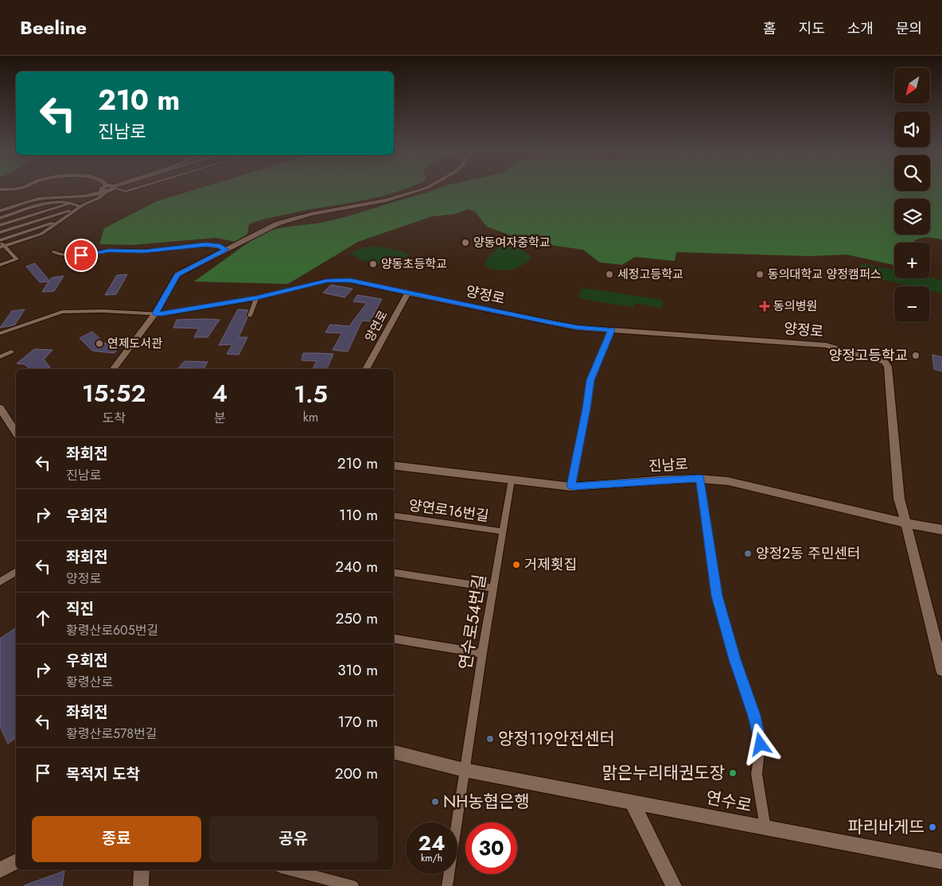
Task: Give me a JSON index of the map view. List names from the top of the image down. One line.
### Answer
{"streets":{"street":["양정로","양연로","진남로","양연로16번길","연수로54번길","연수로"]},"crossings":[["양정로","양연로"],["양정로","진남로"],["진남로","연수로54번길"],["양연로16번길","연수로54번길"],["연수로54번길","연수로"]],"places":{"other":["양동여자중학교","양동초등학교","세정고등학교","동의대학교 양정캠퍼스","연제도서관","양정고등학교","양정2동 주민센터","거제횟집","양정119안전센터","맑은누리태권도장","NH농협은행","파리바게뜨"],"health":["동의병원"]},"north":"bottom left","page":{"header":"Beeline","nav":["홈","지도","소개","문의"],"map_buttons":["+","−"],"turn":["210 m","진남로"],"eta":["15:52","도착","4","분","1.5","km"],"list":[{"name":"좌회전","note":"진남로","value":"210 m"},{"name":"우회전","value":"110 m"},{"name":"좌회전","note":"양정로","value":"240 m"},{"name":"직진","note":"황령산로605번길","value":"250 m"},{"name":"우회전","note":"황령산로","value":"310 m"},{"name":"좌회전","note":"황령산로578번길","value":"170 m"},{"name":"목적지 도착","value":"200 m"}],"buttons":["종료","공유"],"speed":"24 km/h","limit":"30"}}
